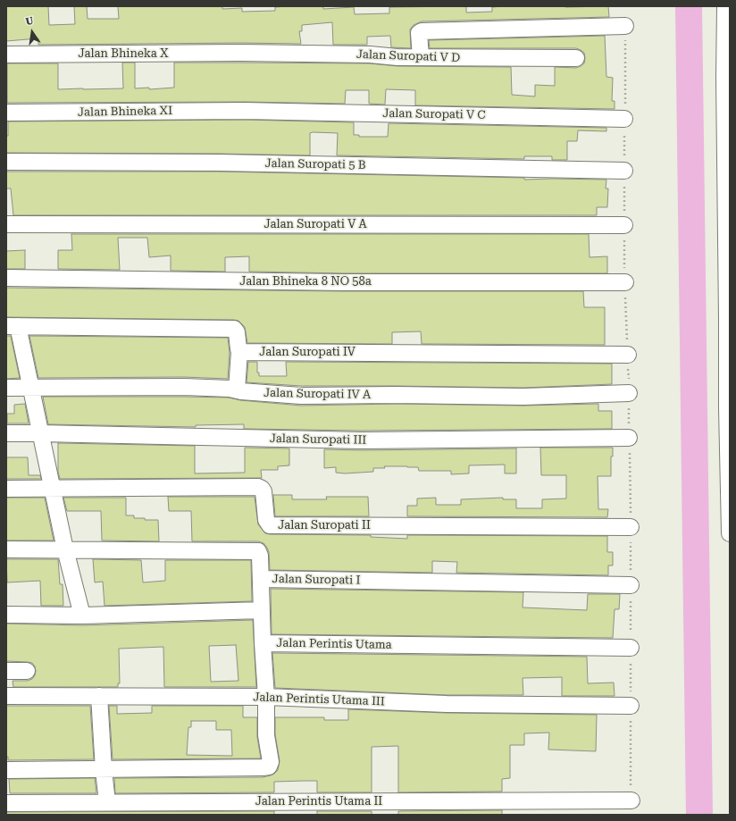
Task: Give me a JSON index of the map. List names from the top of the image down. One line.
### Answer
{"streets":{"street":["Jalan Bhineka X","Jalan Suropati V D","Jalan Bhineka XI","Jalan Suropati V C","Jalan Suropati 5 B","Jalan Suropati V A","Jalan Bhineka 8 NO 58a","Jalan Suropati IV","Jalan Suropati IV A","Jalan Suropati III","Jalan Suropati II","Jalan Suropati I","Jalan Perintis Utama","Jalan Perintis Utama III","Jalan Perintis Utama II"]},"crossings":[["Jalan Bhineka X","Jalan Suropati V D"],["Jalan Bhineka XI","Jalan Suropati V C"],["Jalan Suropati I","Jalan Perintis Utama"]],"north":"top"}
